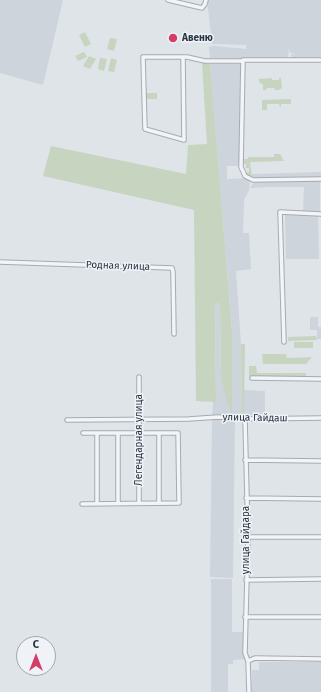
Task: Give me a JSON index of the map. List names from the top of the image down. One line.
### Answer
{"streets":{"street":["Родная улица","улица Гайдаш","Легендарная улица","улица Гайдара"]},"crossings":[["улица Гайдаш","Легендарная улица"],["улица Гайдаш","улица Гайдара"]],"places":["Авеню"],"north":"top"}
